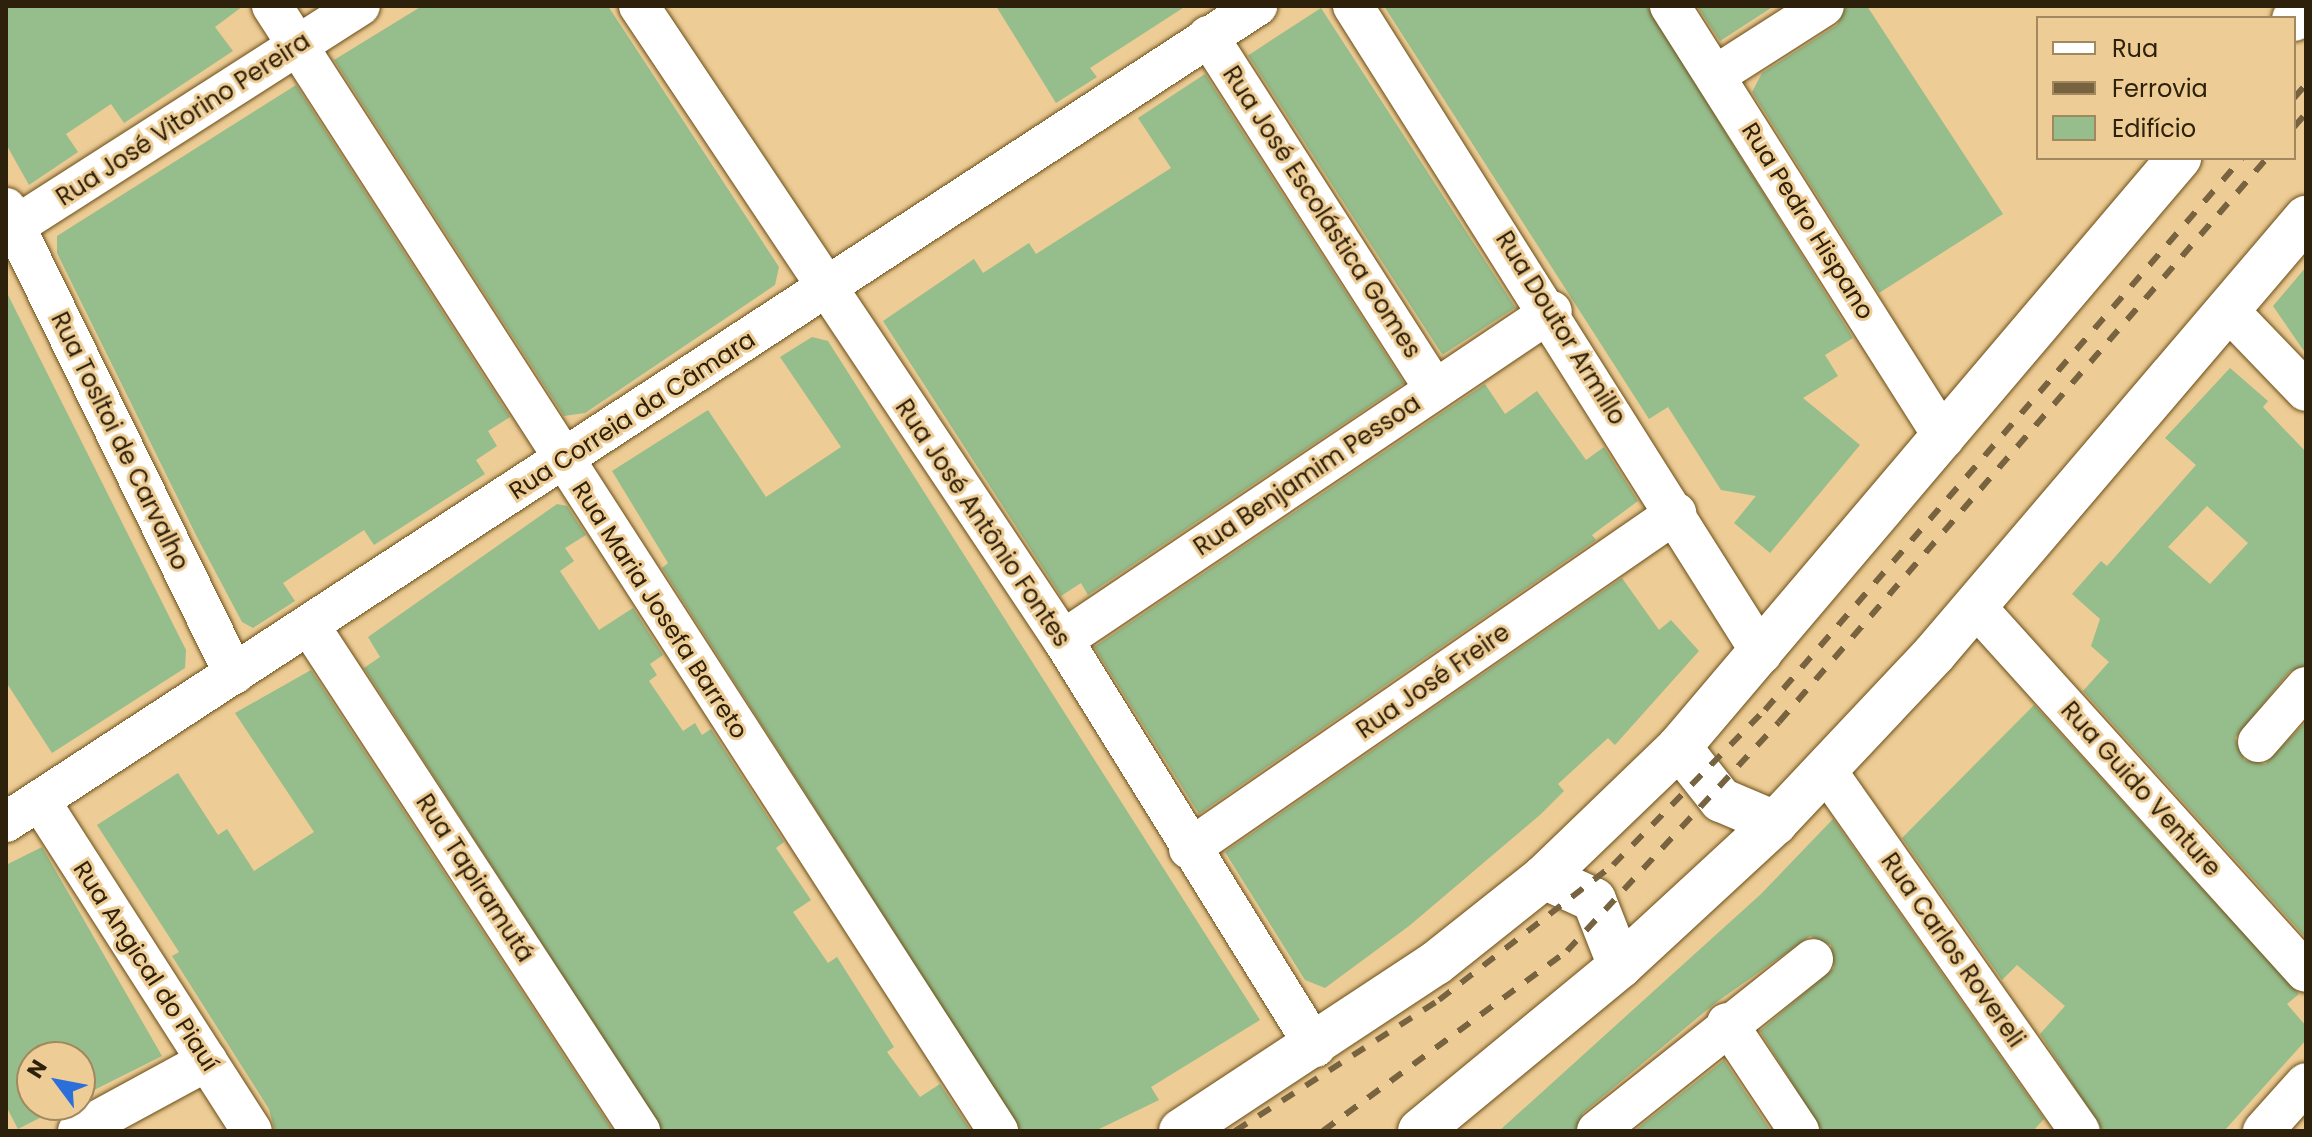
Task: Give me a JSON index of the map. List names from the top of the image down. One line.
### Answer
{"streets":{"street":["Rua José Vitorino Pereira","Rua José Escolástica Gomes","Rua Pedro Hispano","Rua Doutor Armillo","Rua Correia da Câmara","Rua Tosltoi de Carvalho","Rua Benjamim Pessoa","Rua José Antônio Fontes","Rua Maria Josefa Barreto","Rua José Freire","Rua Guido Venture","Rua Tapiramutá","Rua Carlos Rovereli","Rua Angical do Piauí"]},"crossings":[["Rua José Vitorino Pereira","Rua Tosltoi de Carvalho"],["Rua José Vitorino Pereira","Rua Maria Josefa Barreto"],["Rua José Escolástica Gomes","Rua Correia da Câmara"],["Rua José Escolástica Gomes","Rua Benjamim Pessoa"],["Rua Doutor Armillo","Rua Benjamim Pessoa"],["Rua Doutor Armillo","Rua José Freire"],["Rua Correia da Câmara","Rua Tosltoi de Carvalho"],["Rua Correia da Câmara","Rua José Antônio Fontes"],["Rua Correia da Câmara","Rua Maria Josefa Barreto"],["Rua Correia da Câmara","Rua Tapiramutá"],["Rua Correia da Câmara","Rua Angical do Piauí"],["Rua Benjamim Pessoa","Rua José Antônio Fontes"],["Rua José Antônio Fontes","Rua José Freire"]],"legend":["Rua","Ferrovia","Edifício"],"north":"top left"}
